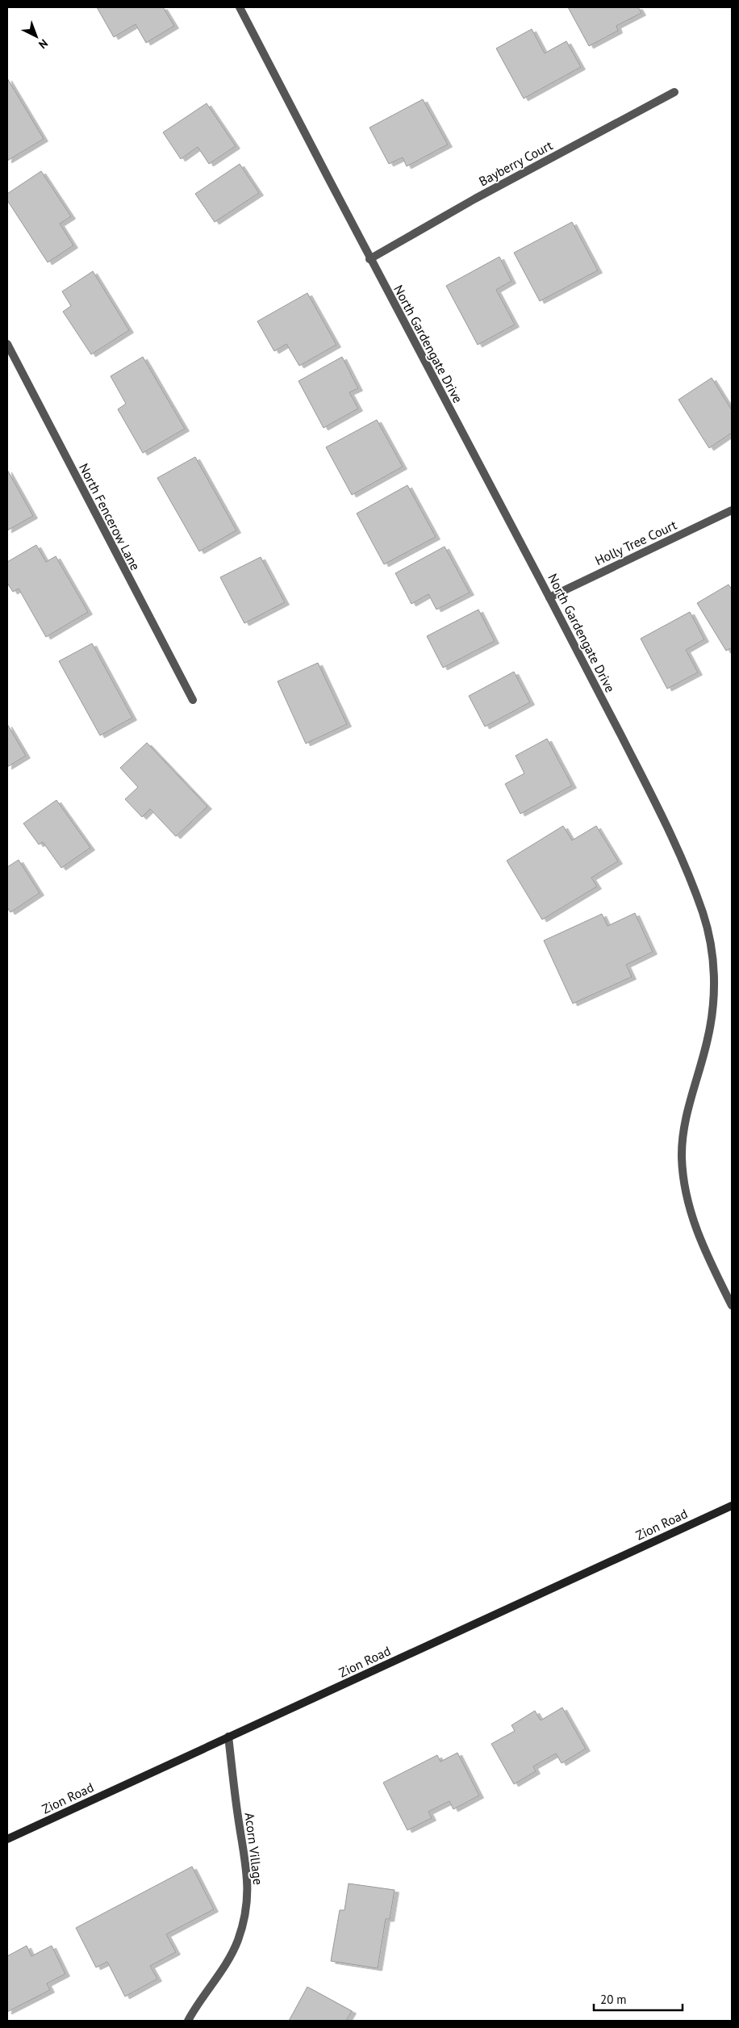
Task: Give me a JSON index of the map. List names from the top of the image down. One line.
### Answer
{"streets":{"main road":["Zion Road"],"street":["Bayberry Court","North Gardengate Drive","North Fencerow Lane","Holly Tree Court","Acorn Village"]},"crossings":[["Bayberry Court","North Gardengate Drive"],["North Gardengate Drive","Holly Tree Court"],["Zion Road","Acorn Village"]],"scale_bar":"20 m","north":"bottom right"}
